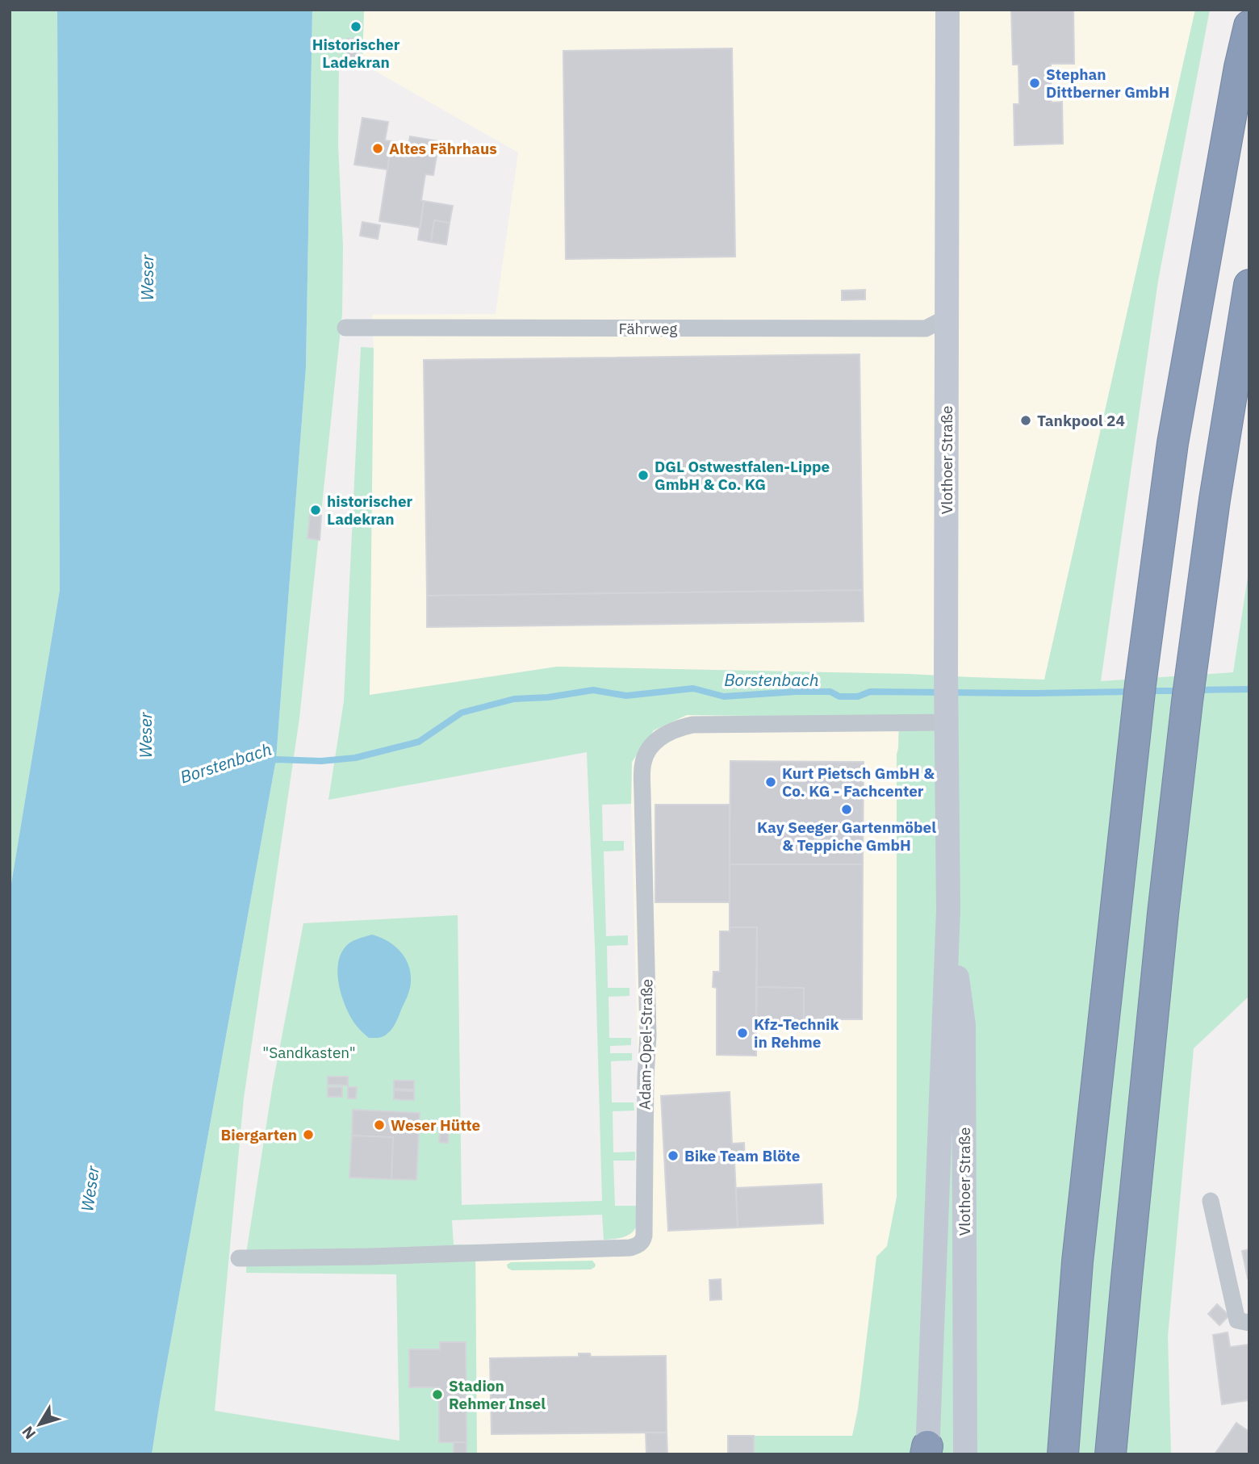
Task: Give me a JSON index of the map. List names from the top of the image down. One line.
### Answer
{"streets":{"main road":["Vlothoer Straße"],"street":["Fährweg","Adam-Opel-Straße"]},"crossings":[["Fährweg","Vlothoer Straße"],["Vlothoer Straße","Adam-Opel-Straße"]],"water":["Weser","Borstenbach"],"parks":["\"Sandkasten\""],"places":["Historischer Ladekran","Stephan Dittberner GmbH","Altes Fährhaus","Tankpool 24","DGL Ostwestfalen-Lippe GmbH & Co. KG","historischer Ladekran","Kurt Pietsch GmbH & Co. KG - Fachcenter","Kay Seeger Gartenmöbel & Teppiche GmbH","Kfz-Technik in Rehme","Weser Hütte","Biergarten","Bike Team Blöte","Stadion Rehmer Insel"],"north":"bottom left"}
